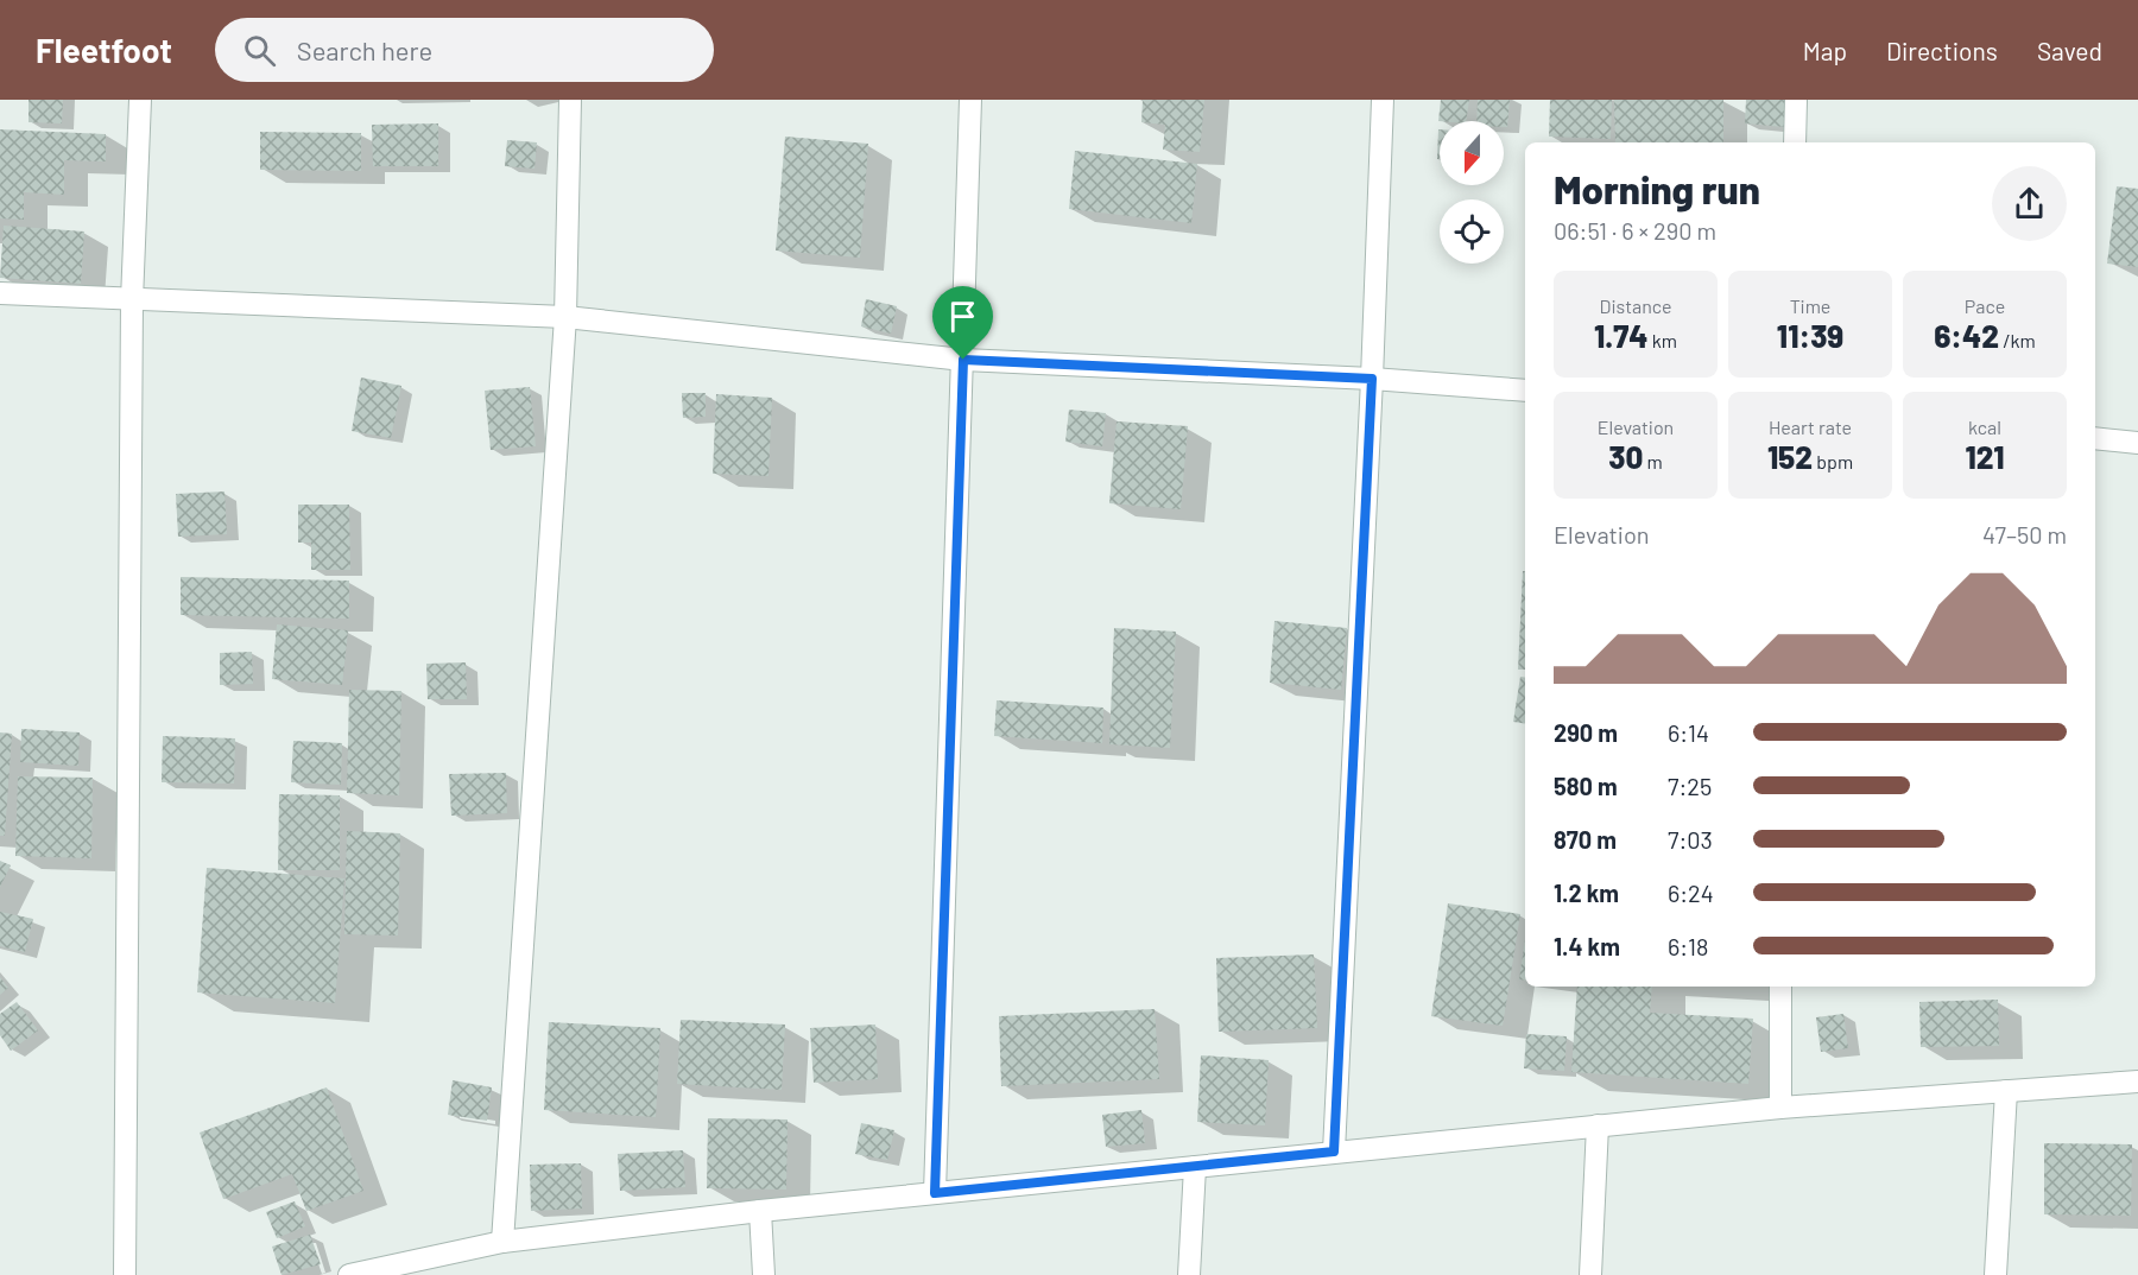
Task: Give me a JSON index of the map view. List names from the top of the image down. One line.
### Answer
{"north":"bottom","page":{"header":"Fleetfoot","search":"Search here","nav":["Map","Directions","Saved"],"heading":["Morning run","06:51 · 6 × 290 m"],"stats":[["Distance","1.74 km"],["Time","11:39"],["Pace","6:42 /km"],["Elevation","30 m"],["Heart rate","152 bpm"],["kcal","121"]],"chart":["Elevation","47–50 m"],"list":[{"name":"290 m","note":"6:14"},{"name":"580 m","note":"7:25"},{"name":"870 m","note":"7:03"},{"name":"1.2 km","note":"6:24"},{"name":"1.4 km","note":"6:18"}]}}
